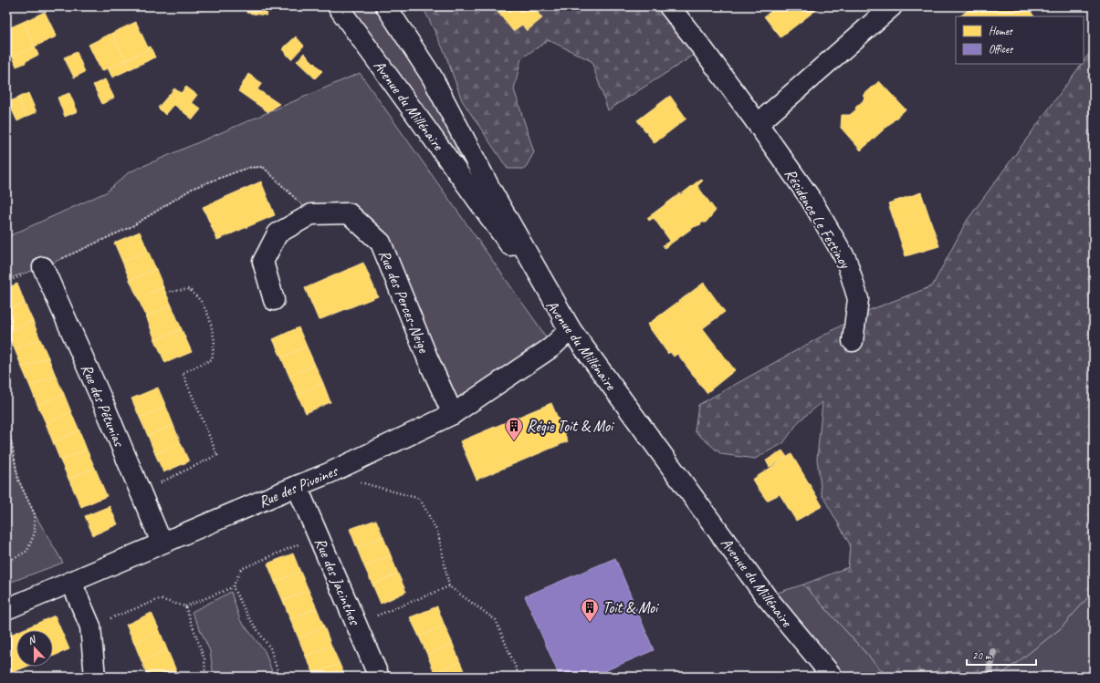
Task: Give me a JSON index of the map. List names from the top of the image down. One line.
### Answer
{"streets":{"street":["Avenue du Millénaire","Résidence Le Festinoy","Rue des Perces-Neige","Rue des Pétunias","Rue des Pivoines","Rue des Jacinthes"]},"crossings":[["Avenue du Millénaire","Rue des Pivoines"],["Rue des Perces-Neige","Rue des Pivoines"],["Rue des Pétunias","Rue des Pivoines"],["Rue des Pivoines","Rue des Jacinthes"]],"places":{"building":["Régie Toit & Moi","Toit & Moi"]},"legend":["Homes","Offices"],"scale_bar":"20 m","north":"top"}
